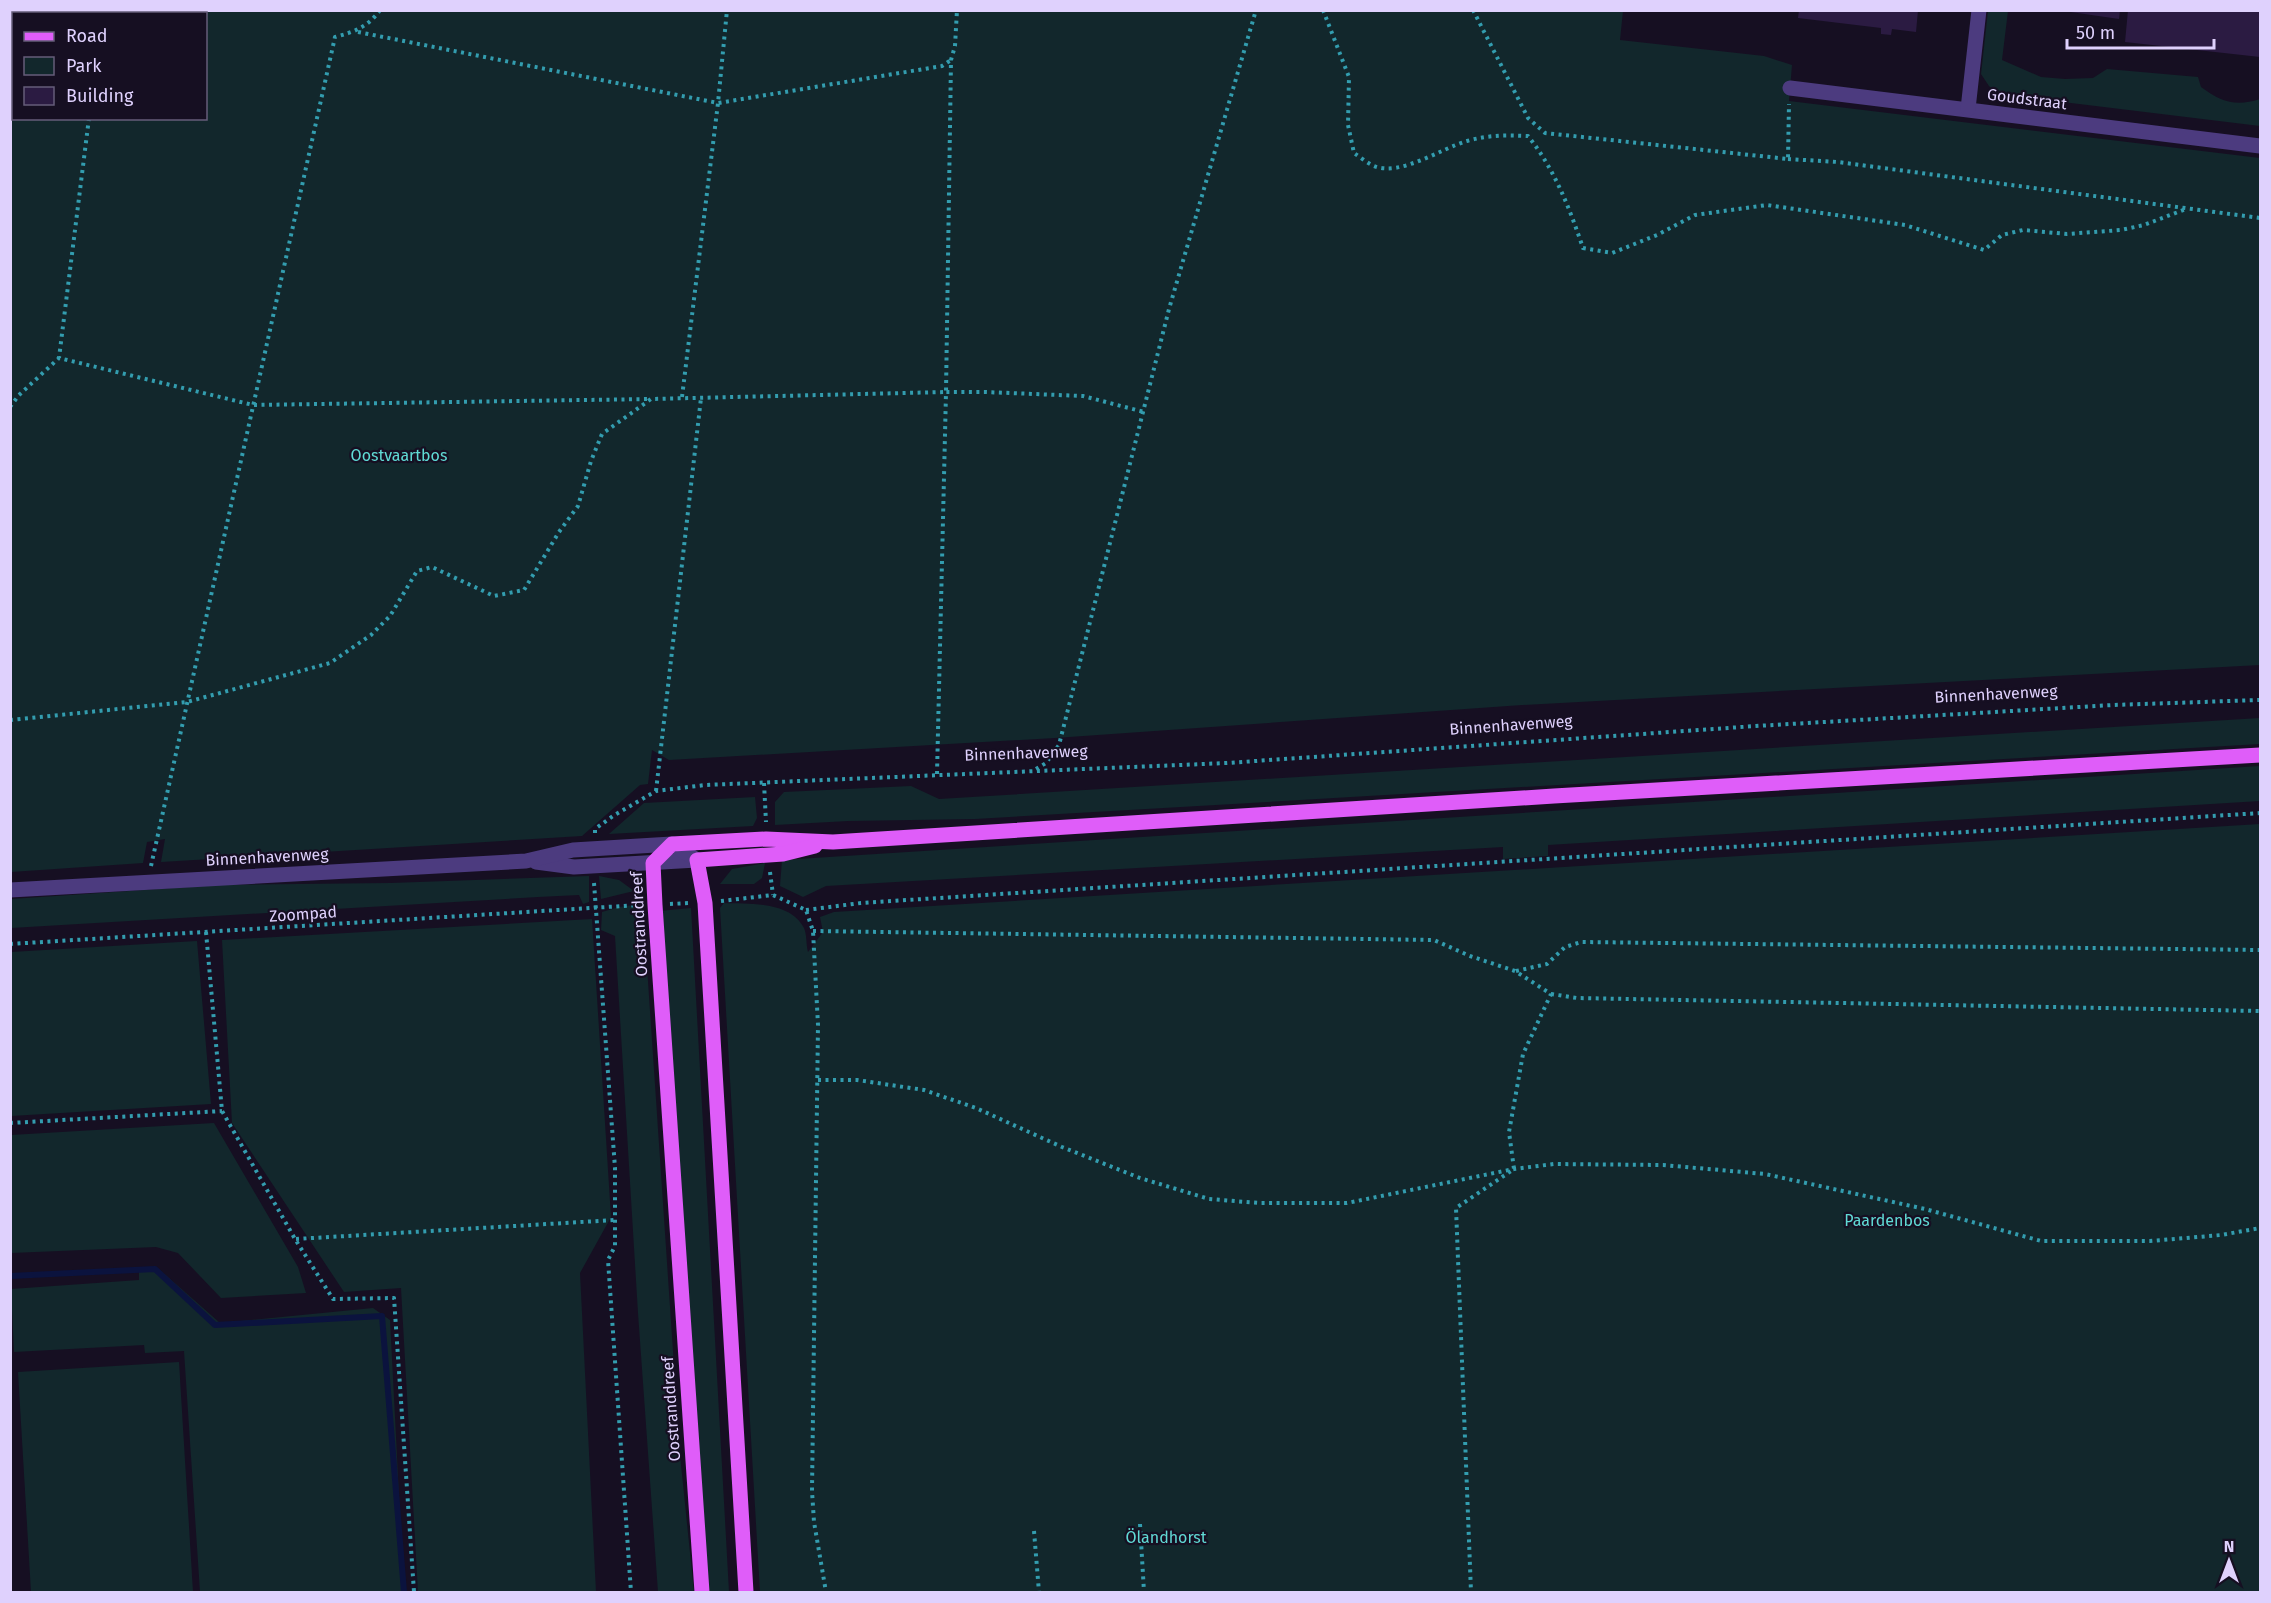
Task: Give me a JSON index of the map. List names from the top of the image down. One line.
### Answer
{"streets":{"main road":["Binnenhavenweg","Oostranddreef"],"street":["Goudstraat"],"path":["Zoompad"]},"crossings":[["Binnenhavenweg","Oostranddreef"],["Zoompad","Oostranddreef"]],"parks":["Oostvaartbos","Paardenbos","Ölandhorst"],"legend":["Road","Park","Building"],"scale_bar":"50 m","north":"top"}
